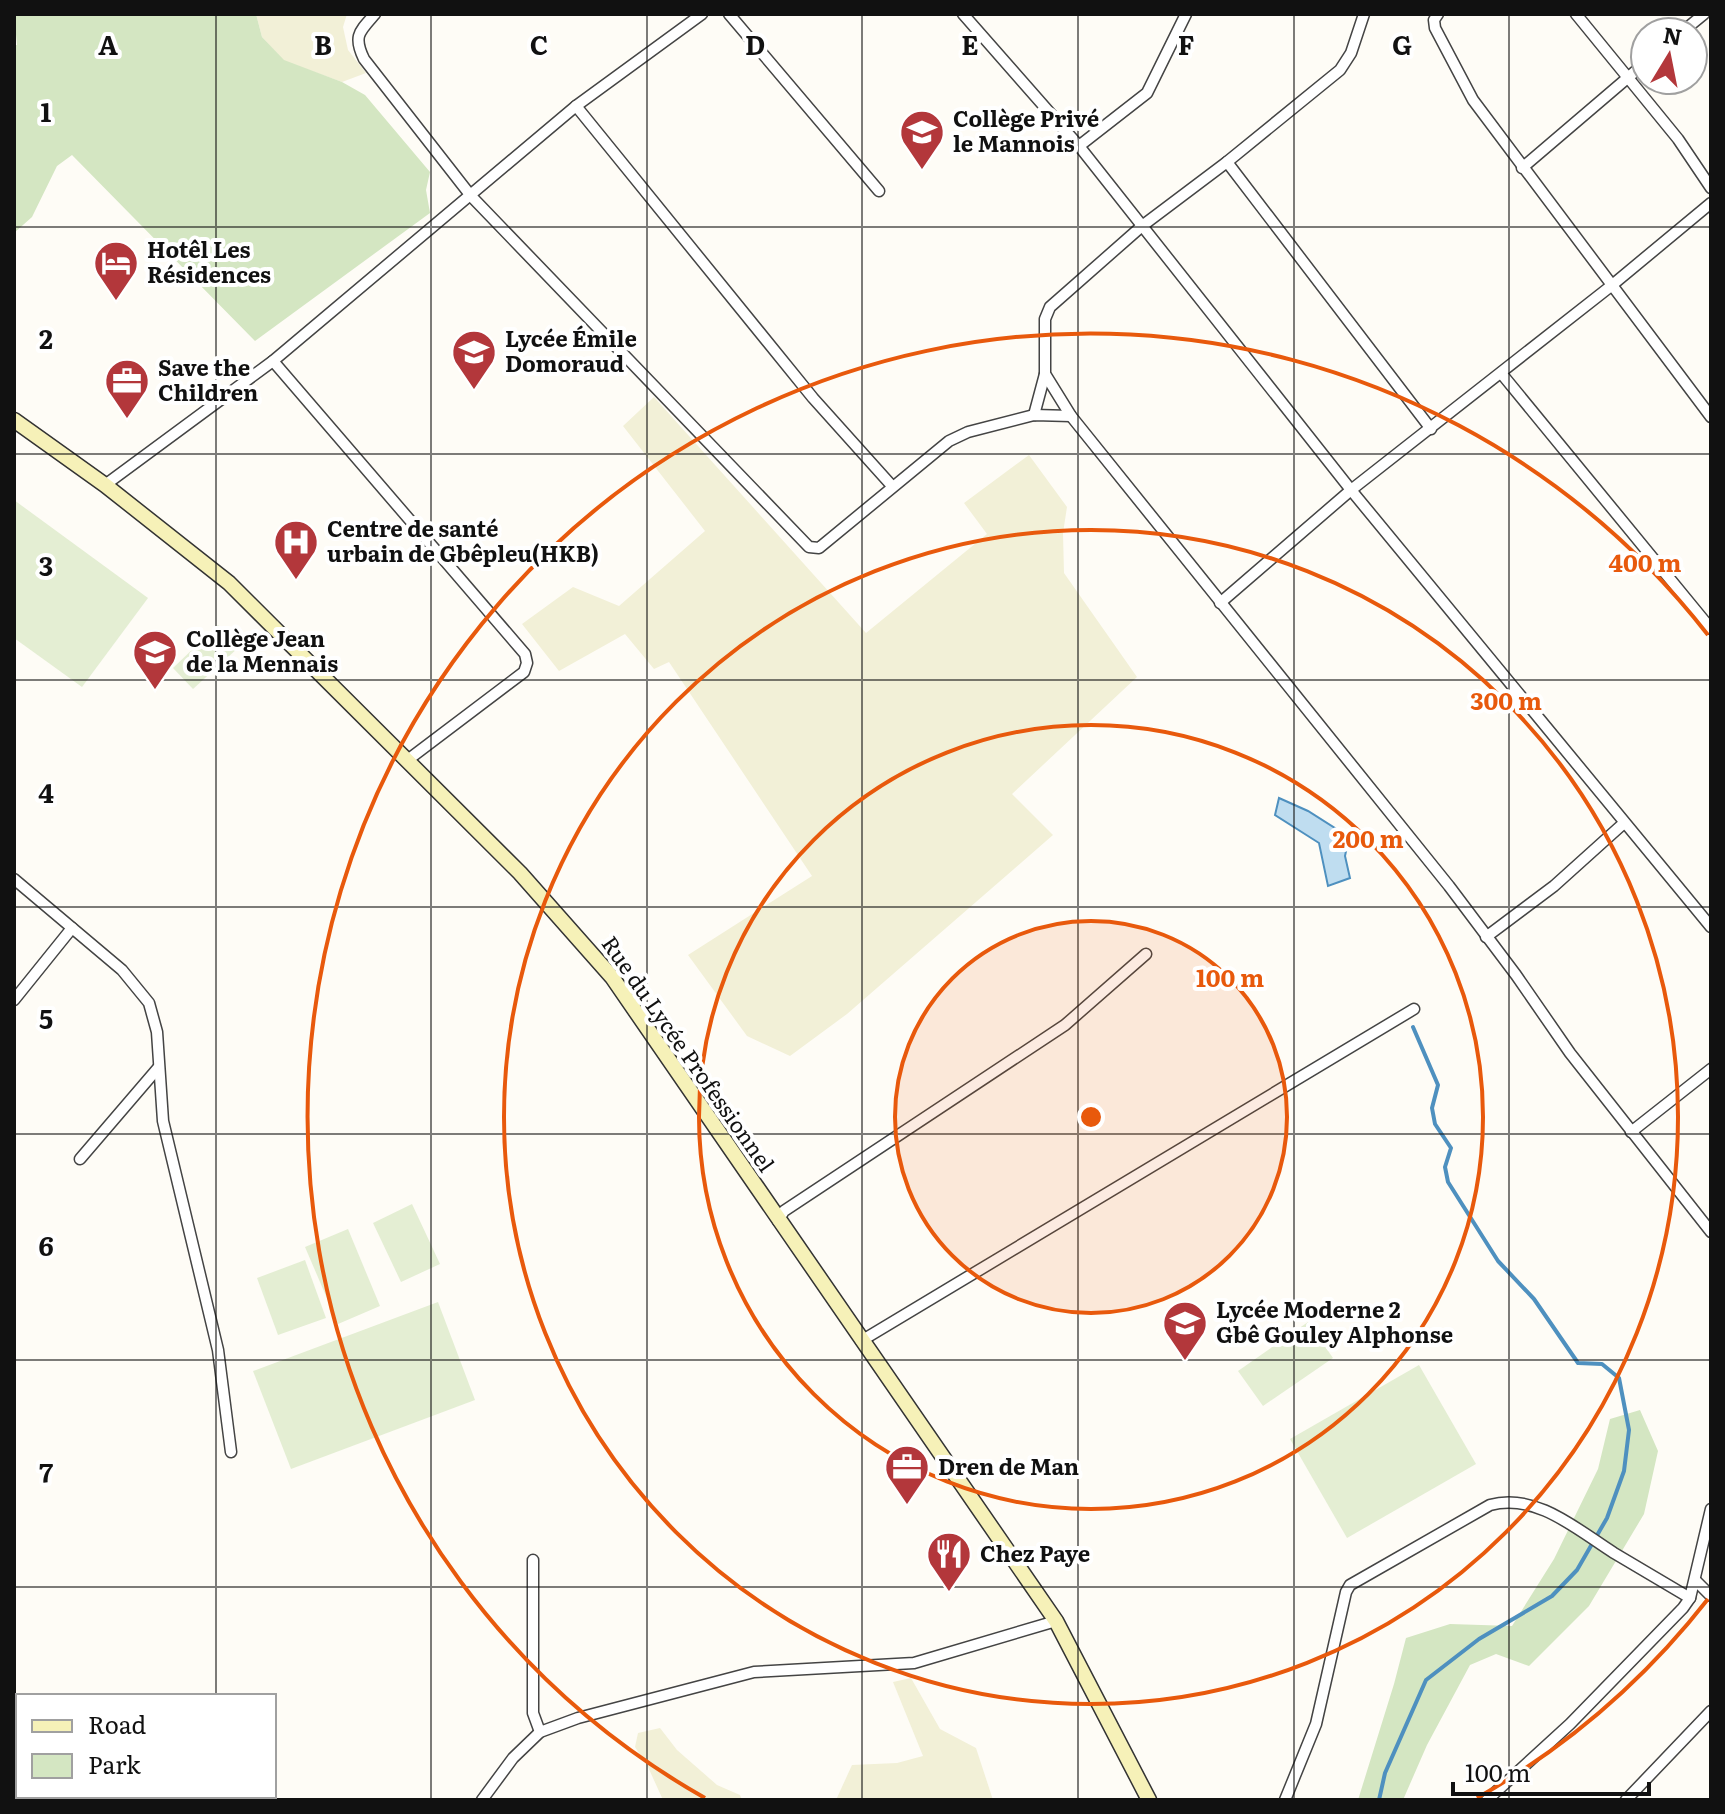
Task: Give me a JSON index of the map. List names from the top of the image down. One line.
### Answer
{"streets":{"main road":["Rue du Lycée Professionnel"]},"places":{"school or university":["Collège Privé le Mannois","Lycée Émile Domoraud","Collège Jean de la Mennais","Lycée Moderne 2 Gbê Gouley Alphonse"],"hotel":["Hotêl Les Résidences"],"office":["Save the Children","Dren de Man"],"hospital":["Centre de santé urbain de Gbêpleu(HKB)"],"restaurant":["Chez Paye"]},"legend":["Road","Park"],"scale_bar":"100 m","north":"top","grid":{"columns":["A","B","C","D","E","F","G"],"rows":["1","2","3","4","5","6","7"]},"rings":["400 m","300 m","200 m","100 m"]}
